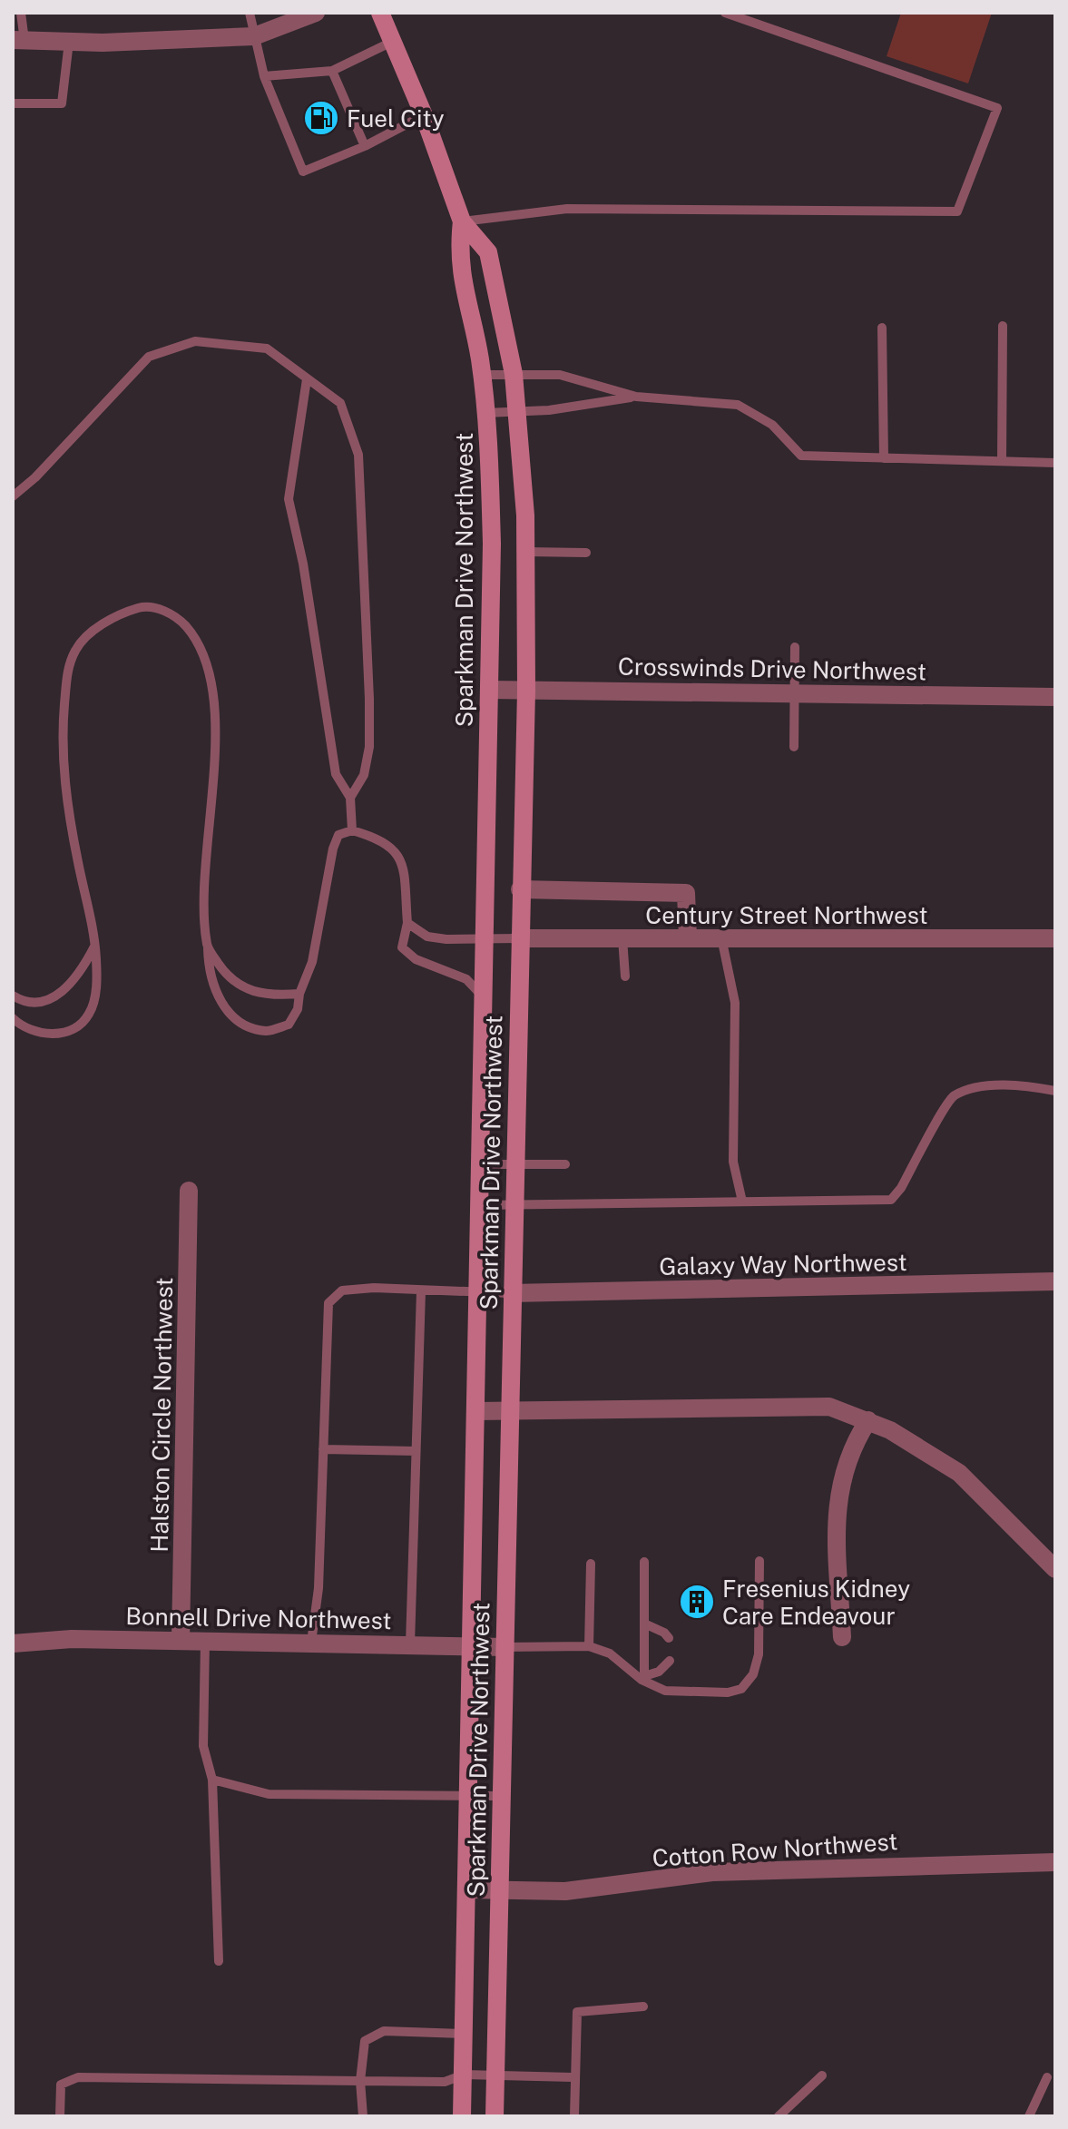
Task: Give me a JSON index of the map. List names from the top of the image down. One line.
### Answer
{"streets":{"main road":["Sparkman Drive Northwest"],"street":["Crosswinds Drive Northwest","Century Street Northwest","Galaxy Way Northwest","Halston Circle Northwest","Bonnell Drive Northwest","Cotton Row Northwest"]},"crossings":[["Sparkman Drive Northwest","Crosswinds Drive Northwest"],["Sparkman Drive Northwest","Century Street Northwest"],["Sparkman Drive Northwest","Galaxy Way Northwest"],["Sparkman Drive Northwest","Bonnell Drive Northwest"],["Sparkman Drive Northwest","Cotton Row Northwest"],["Halston Circle Northwest","Bonnell Drive Northwest"]],"places":{"fuel station":["Fuel City"],"building":["Fresenius Kidney Care Endeavour"]}}
